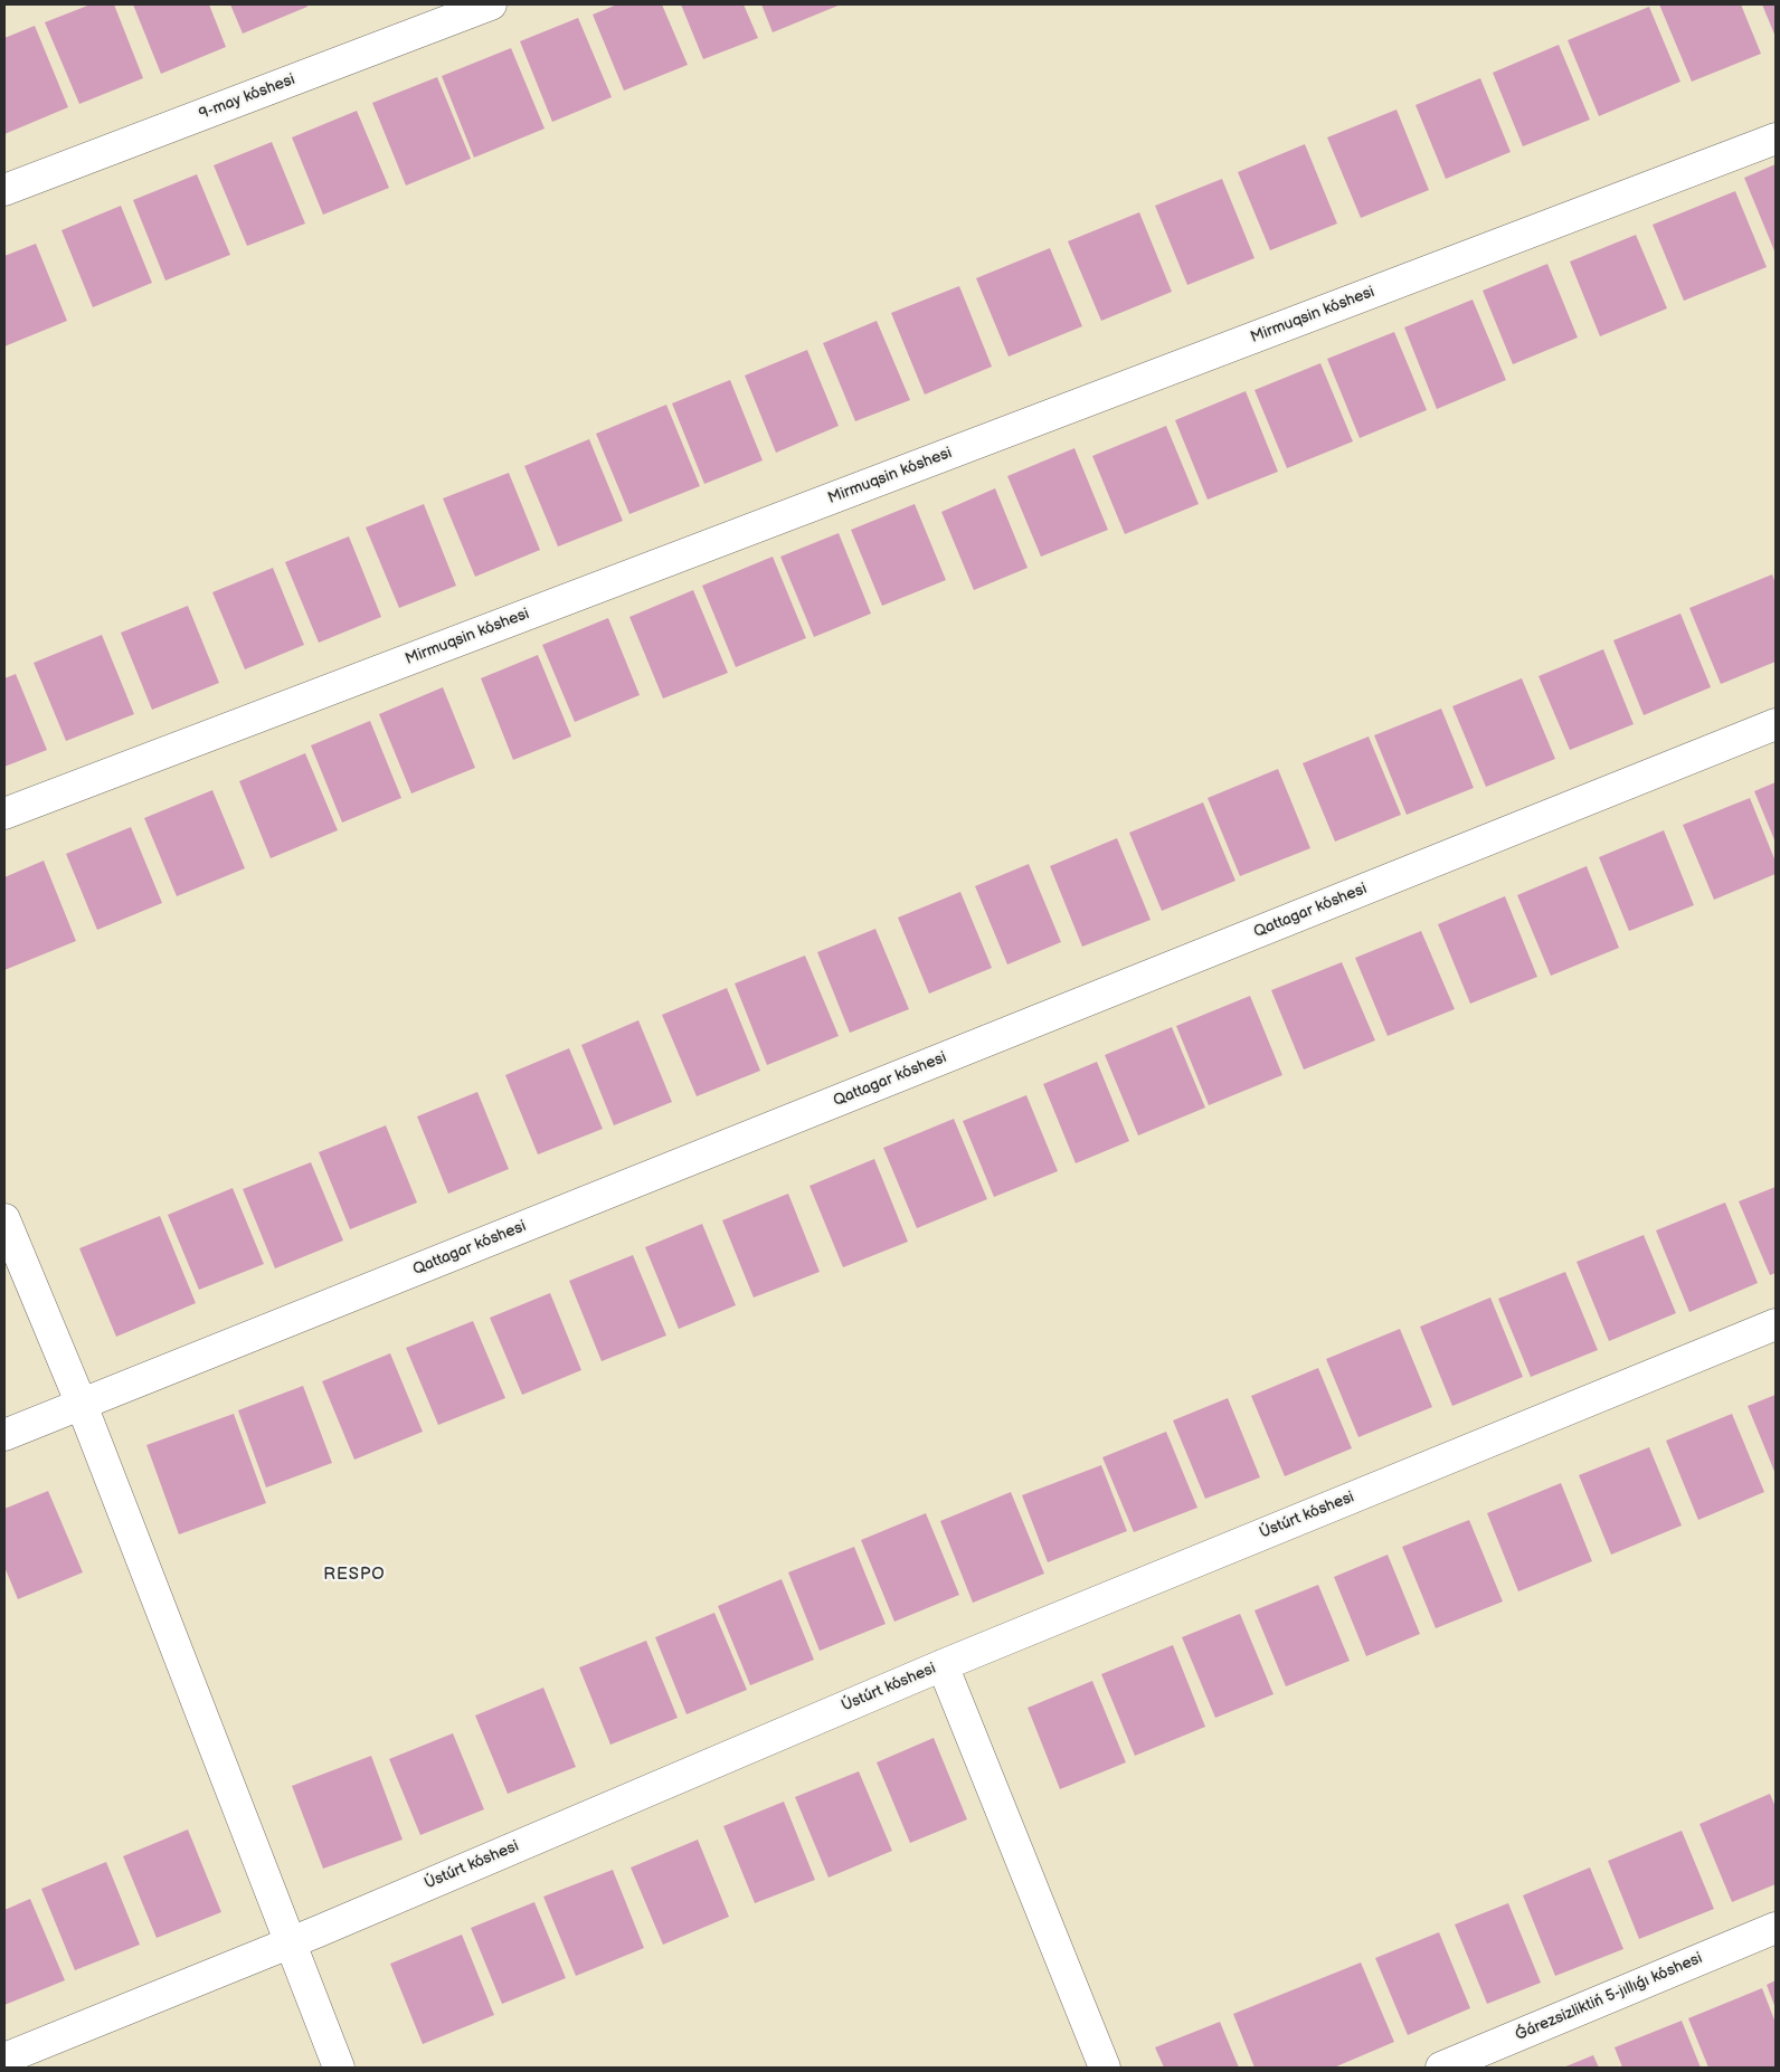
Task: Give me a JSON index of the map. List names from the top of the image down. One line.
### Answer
{"streets":{"street":["9-may kóshesi","Mirmuqsin kóshesi","Qattagar kóshesi","Ústúrt kóshesi","Ǵárezsizliktiń 5-jıllıǵı kóshesi"]},"districts":["RESPO"]}
